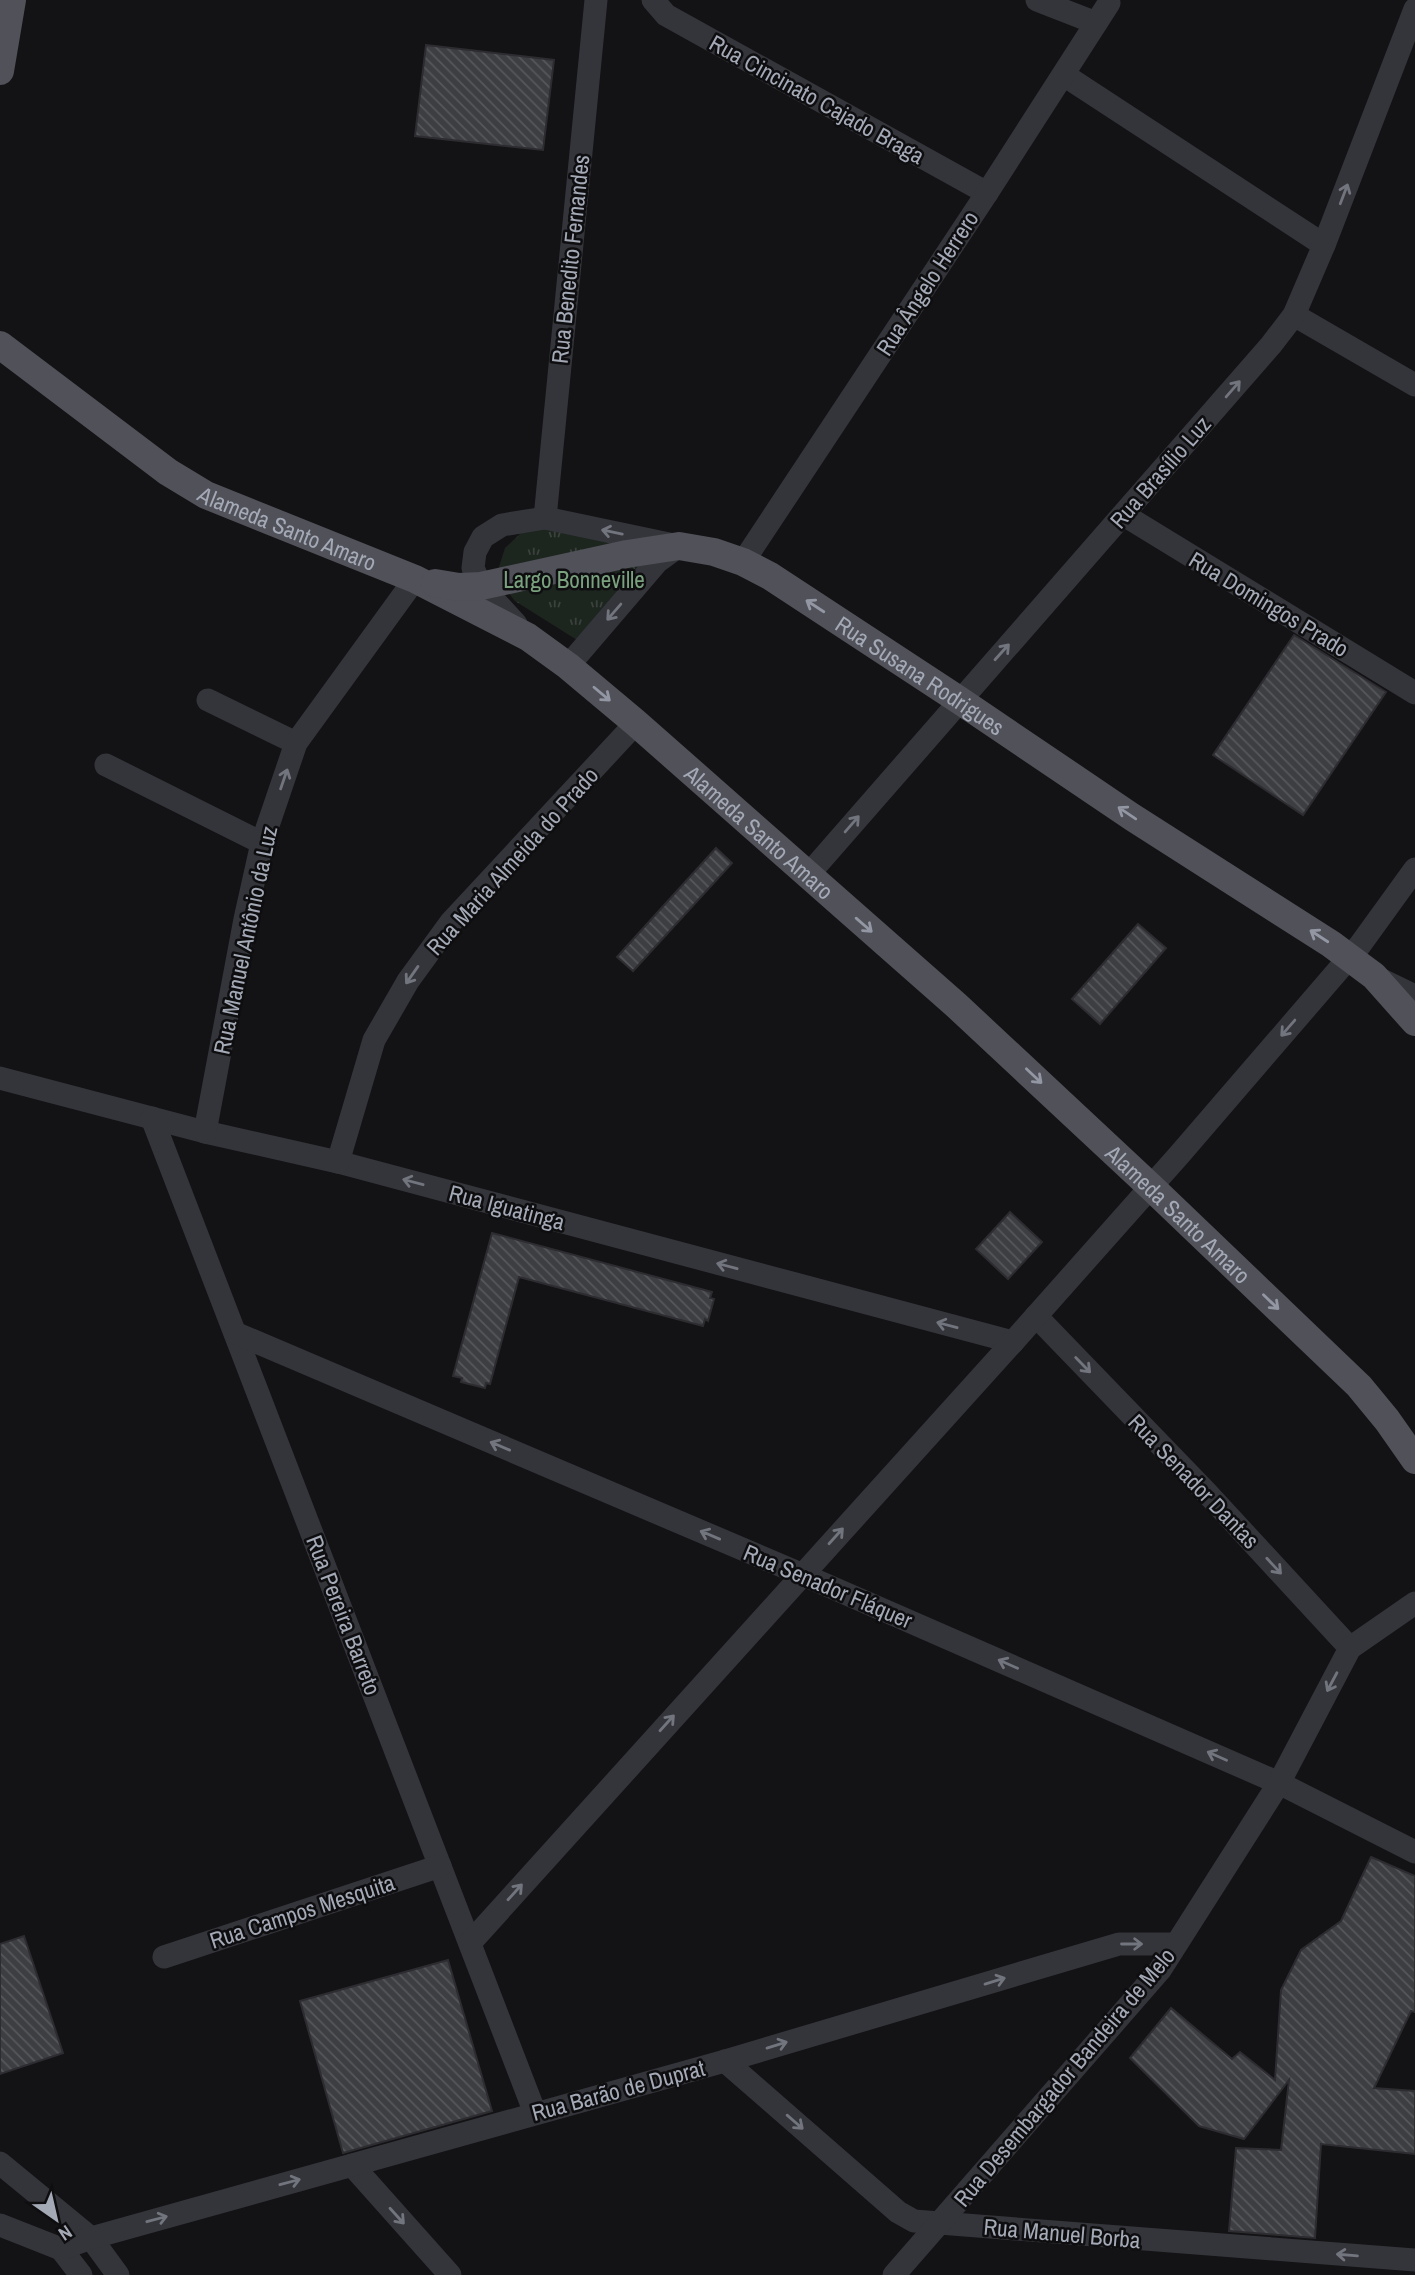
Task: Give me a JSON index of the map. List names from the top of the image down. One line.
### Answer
{"streets":{"main road":["Alameda Santo Amaro","Rua Susana Rodrigues"],"street":["Rua Cincinato Cajado Braga","Rua Benedito Fernandes","Rua Ângelo Herrero","Rua Brasílio Luz","Rua Domingos Prado","Rua Maria Almeida do Prado","Rua Manuel Antônio da Luz","Rua Iguatinga","Rua Senador Dantas","Rua Senador Fláquer","Rua Pereira Barreto","Rua Campos Mesquita","Rua Desembargador Bandeira de Melo","Rua Barão de Duprat","Rua Manuel Borba"]},"crossings":[["Rua Cincinato Cajado Braga","Rua Ângelo Herrero"],["Rua Ângelo Herrero","Rua Susana Rodrigues"],["Rua Brasílio Luz","Alameda Santo Amaro"],["Rua Brasílio Luz","Rua Domingos Prado"],["Rua Brasílio Luz","Rua Susana Rodrigues"],["Alameda Santo Amaro","Rua Susana Rodrigues"],["Alameda Santo Amaro","Rua Maria Almeida do Prado"],["Alameda Santo Amaro","Rua Manuel Antônio da Luz"],["Rua Susana Rodrigues","Rua Manuel Antônio da Luz"],["Rua Maria Almeida do Prado","Rua Iguatinga"],["Rua Manuel Antônio da Luz","Rua Iguatinga"],["Rua Iguatinga","Rua Pereira Barreto"],["Rua Senador Dantas","Rua Desembargador Bandeira de Melo"],["Rua Senador Fláquer","Rua Pereira Barreto"],["Rua Senador Fláquer","Rua Desembargador Bandeira de Melo"],["Rua Pereira Barreto","Rua Campos Mesquita"],["Rua Pereira Barreto","Rua Barão de Duprat"],["Rua Desembargador Bandeira de Melo","Rua Barão de Duprat"],["Rua Desembargador Bandeira de Melo","Rua Manuel Borba"],["Rua Barão de Duprat","Rua Manuel Borba"]],"one_way":["Rua Brasílio Luz","Alameda Santo Amaro","Rua Susana Rodrigues","Rua Maria Almeida do Prado","Rua Iguatinga","Rua Senador Dantas","Rua Senador Fláquer","Rua Barão de Duprat"],"parks":["Largo Bonneville"],"north":"bottom right"}
